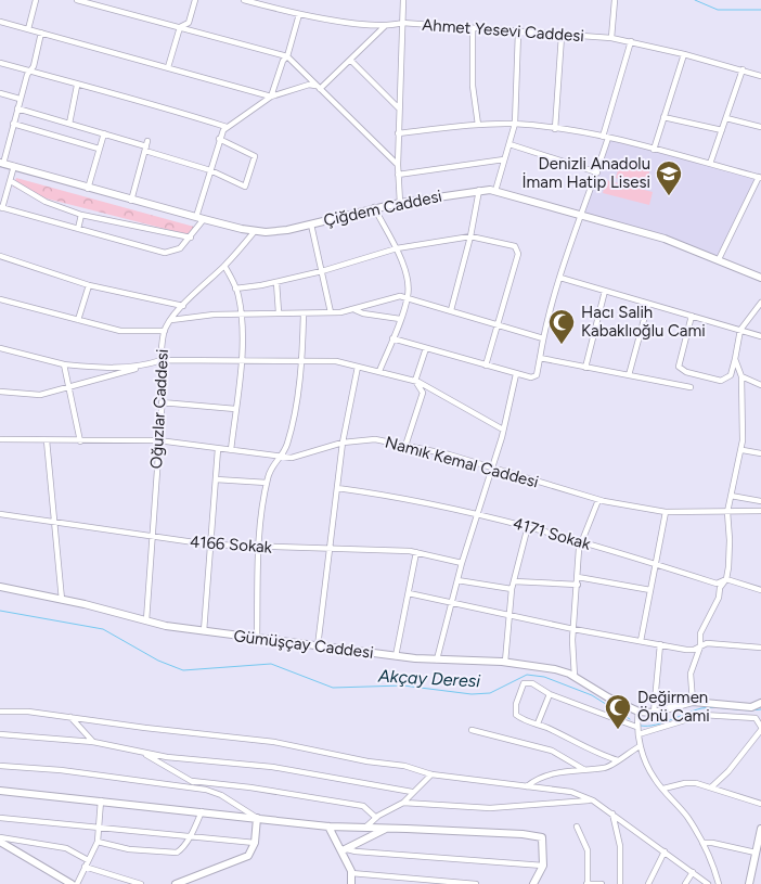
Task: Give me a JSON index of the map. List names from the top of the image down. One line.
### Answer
{"streets":{"street":["Ahmet Yesevi Caddesi","Çiğdem Caddesi","Oğuzlar Caddesi","Namık Kemal Caddesi","4171 Sokak","4166 Sokak","Gümüşçay Caddesi"]},"crossings":[["Çiğdem Caddesi","Oğuzlar Caddesi"],["Oğuzlar Caddesi","Namık Kemal Caddesi"],["Oğuzlar Caddesi","4166 Sokak"],["Oğuzlar Caddesi","Gümüşçay Caddesi"]],"water":["Akçay Deresi"],"places":{"school or university":["Denizli Anadolu İmam Hatip Lisesi"],"mosque":["Hacı Salih Kabaklıoğlu Cami","Değirmen Önü Cami"]}}
